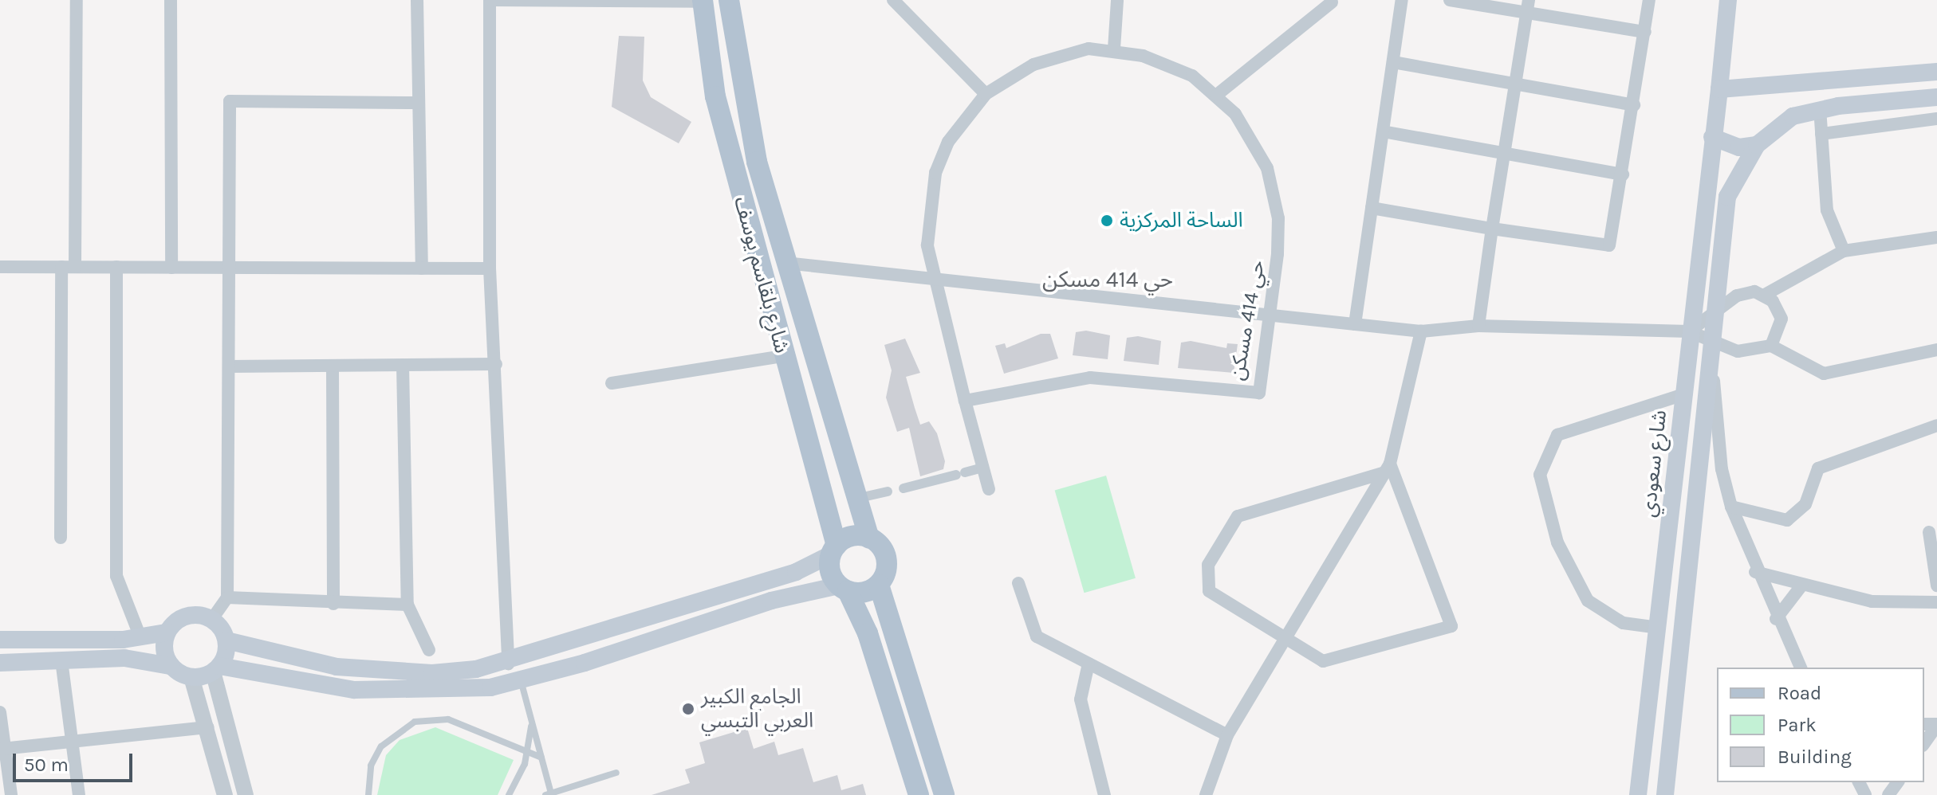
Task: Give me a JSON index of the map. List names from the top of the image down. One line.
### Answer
{"streets":{"main road":["شارع بلقاسم يوسف","شارع سعودي"],"street":["حي 414 مسكن"]},"districts":["حي 414 مسكن"],"places":["الساحة المركزية","الجامع الكبير العربي التبسي"],"legend":["Road","Park","Building"],"scale_bar":"50 m"}
